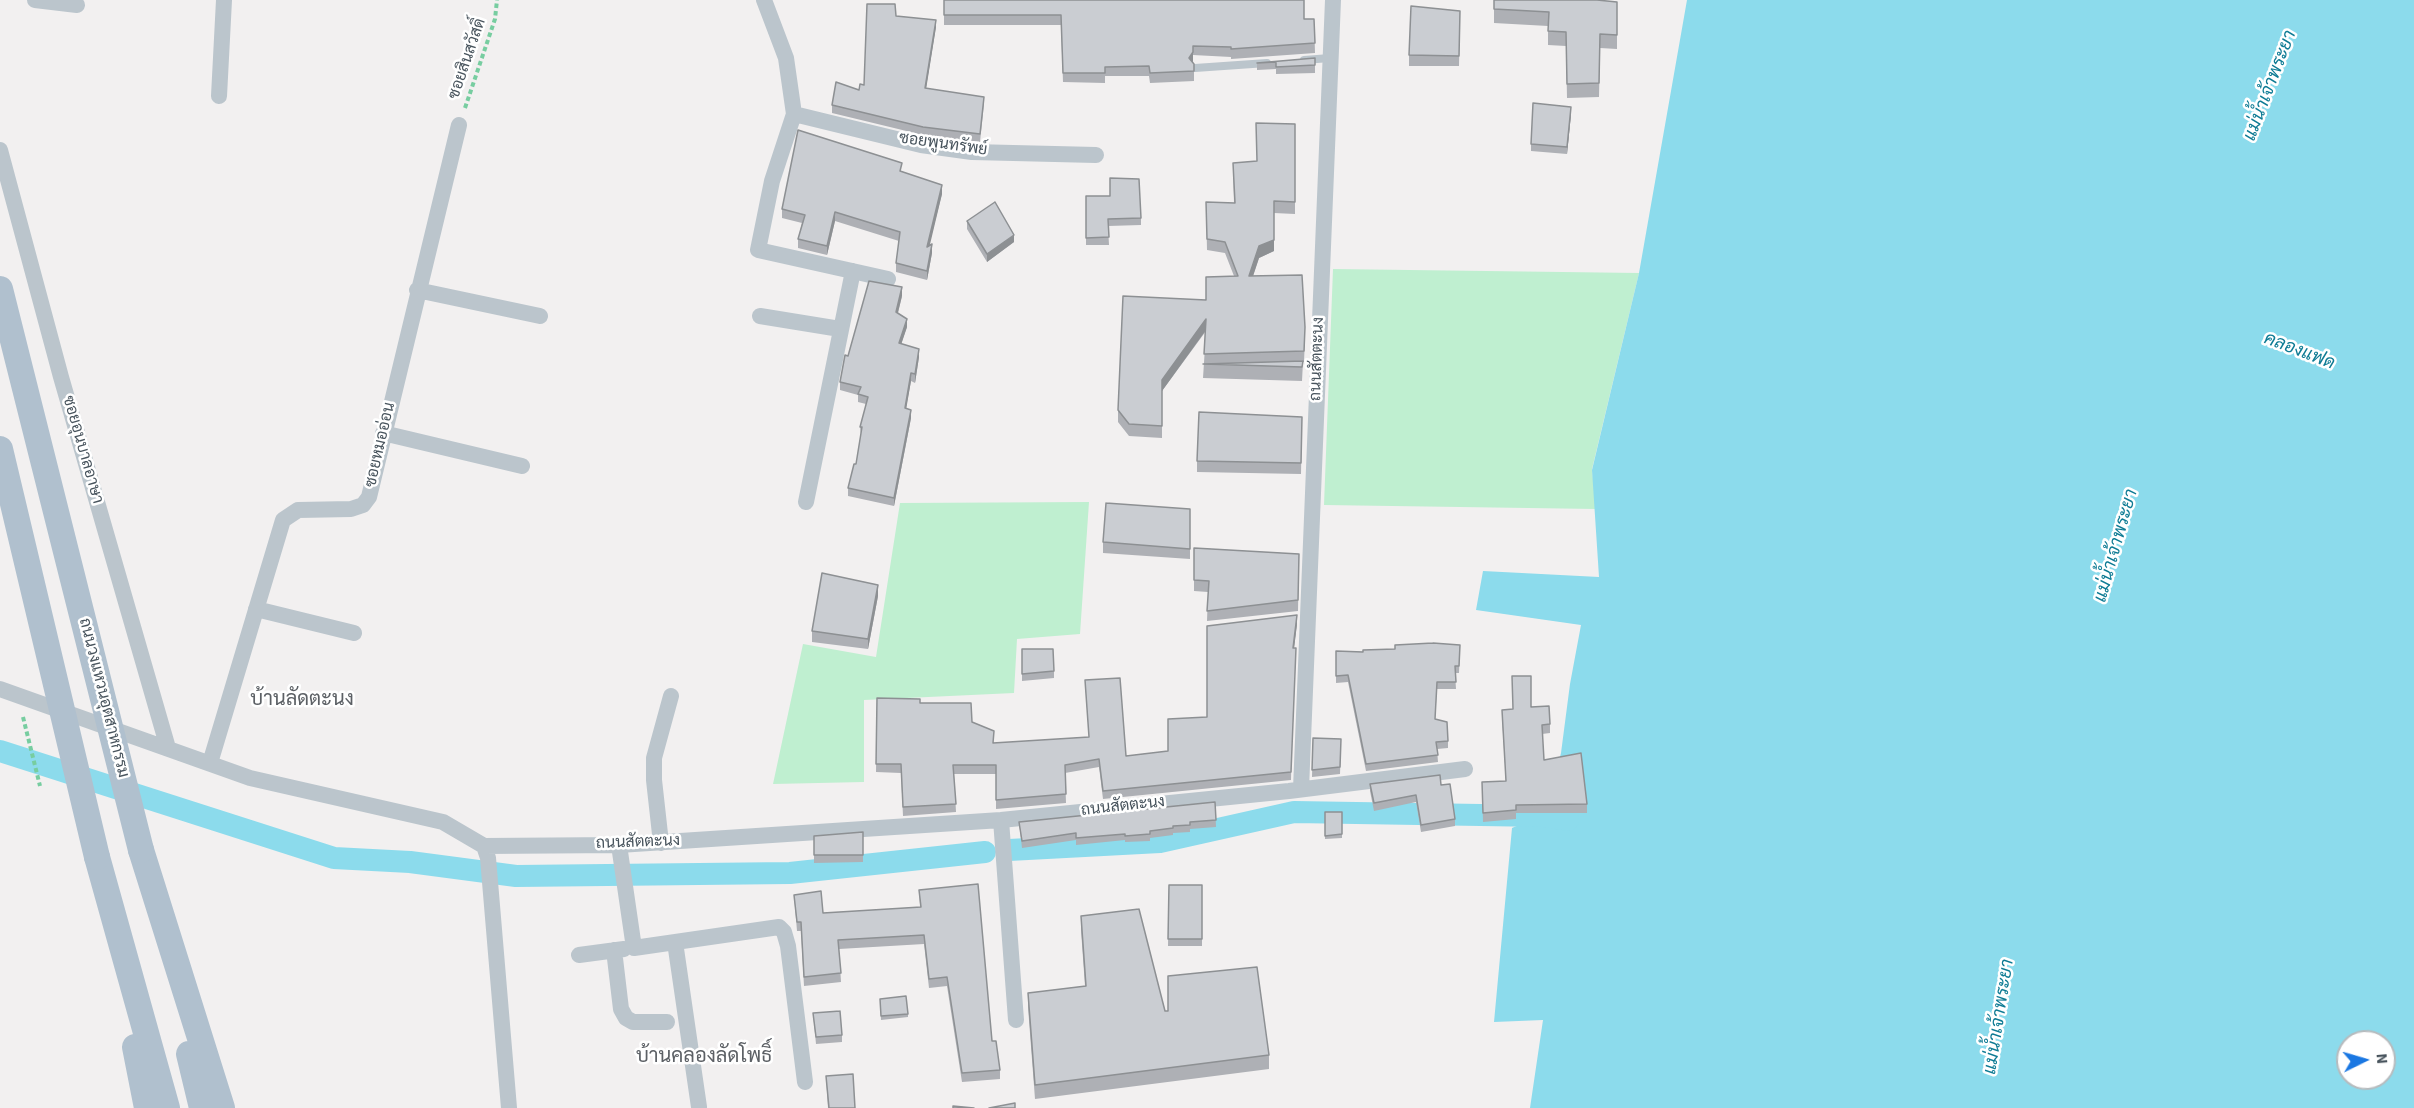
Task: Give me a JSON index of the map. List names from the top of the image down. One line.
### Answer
{"streets":{"main road":["ถนนวงแหวนอุตสาหกรรม"],"street":["ซอยพูนทรัพย์","ถนนสัตตะนง","ซอยหมออ่อน","ซอยอุนบาลอาษา"],"path":["ซอยสินสวัสดิ์"]},"crossings":[["ซอยสินสวัสดิ์","ซอยหมออ่อน"]],"districts":["บ้านลัดตะนง","บ้านคลองลัดโพธิ์"],"water":["แม่น้ำเจ้าพระยา","คลองแฟด"],"north":"right"}
